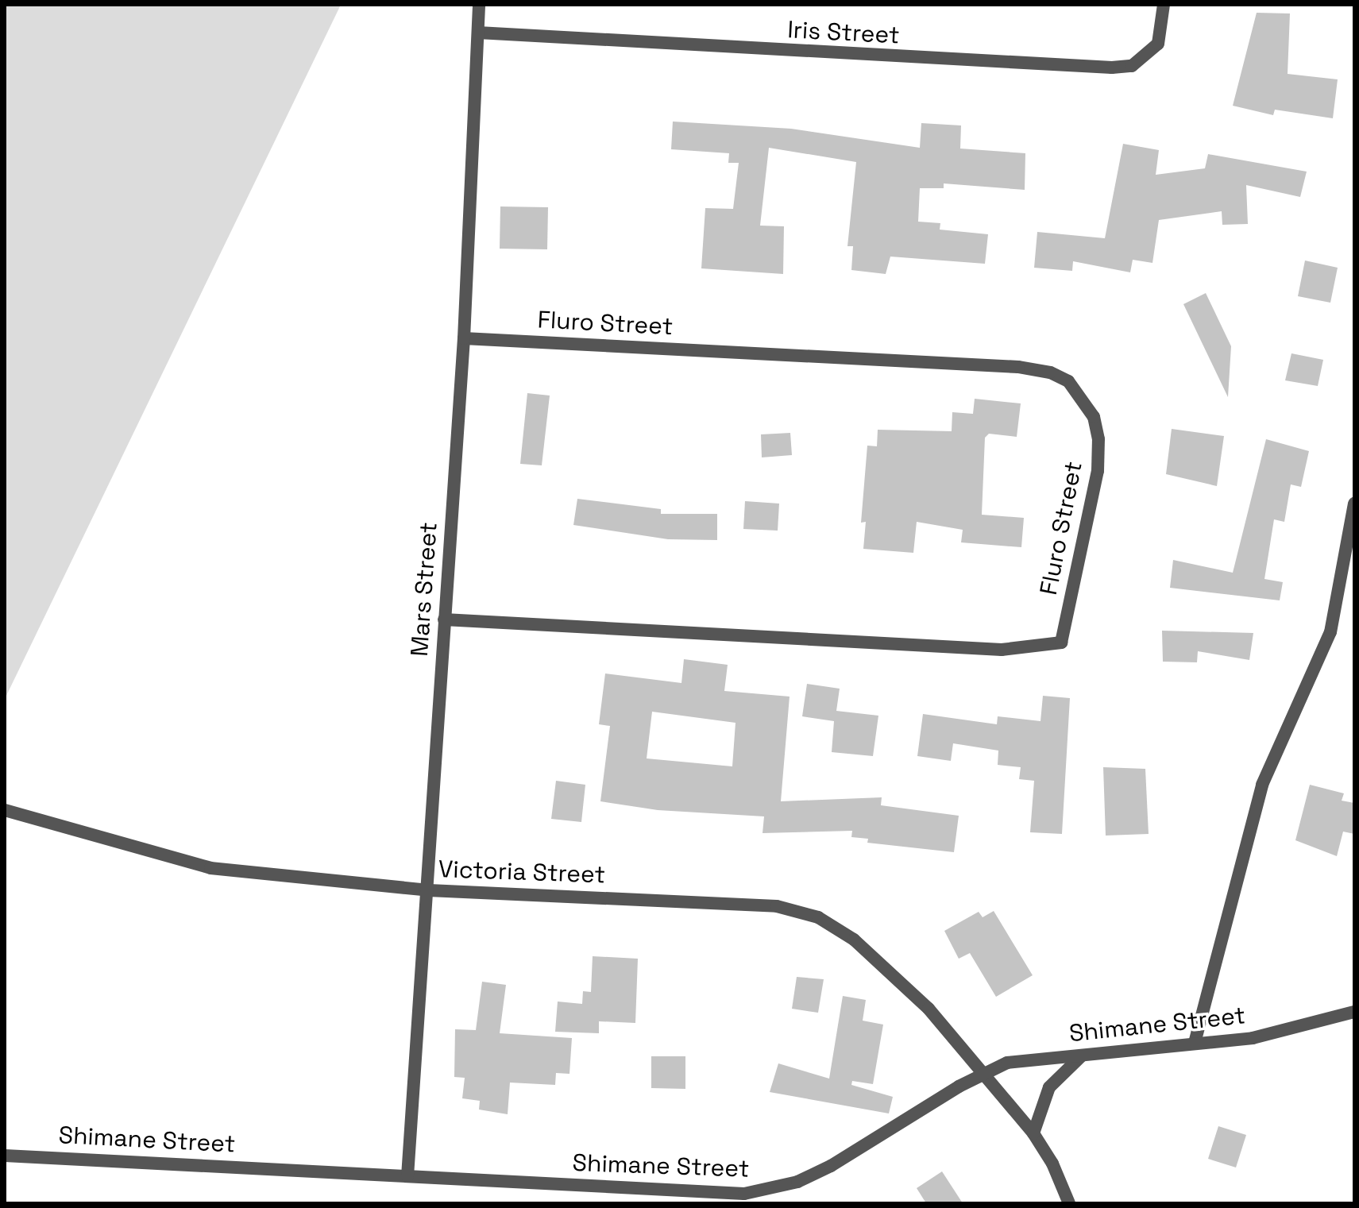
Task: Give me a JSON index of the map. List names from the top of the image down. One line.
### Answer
{"streets":{"street":["Iris Street","Fluro Street","Mars Street","Victoria Street","Shimane Street"]},"crossings":[["Iris Street","Mars Street"],["Fluro Street","Mars Street"],["Mars Street","Victoria Street"],["Mars Street","Shimane Street"],["Victoria Street","Shimane Street"]]}
